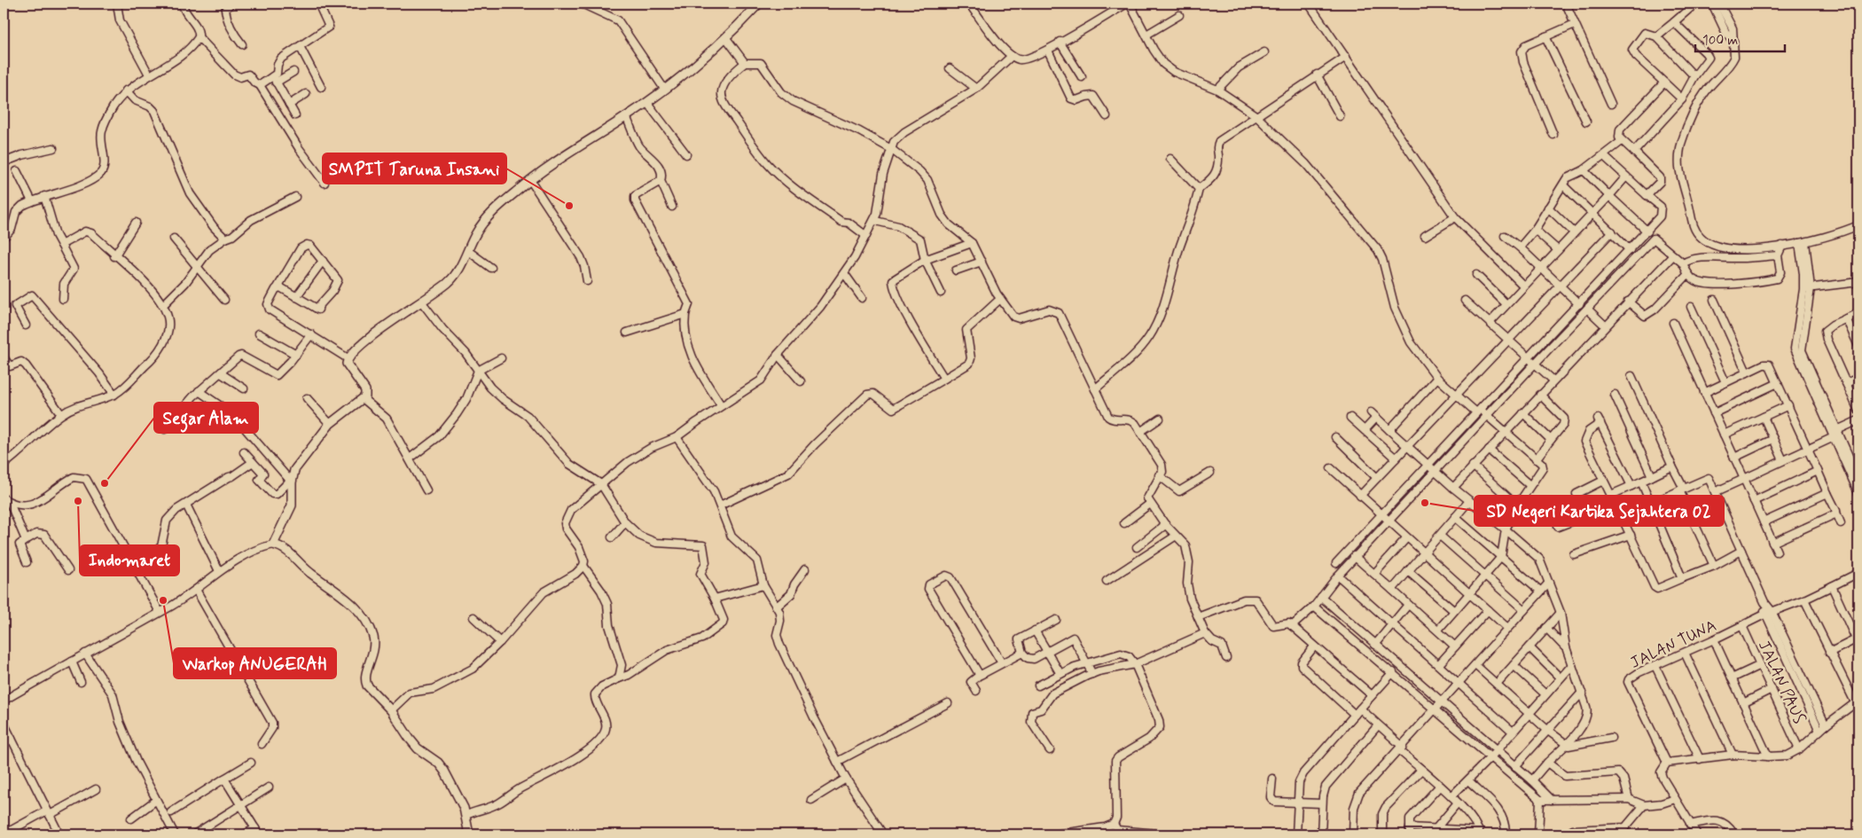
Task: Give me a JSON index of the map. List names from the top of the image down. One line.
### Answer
{"streets":{"street":["JALAN TUNA","JALAN PAUS"]},"crossings":[["JALAN TUNA","JALAN PAUS"]],"places":["SMPIT Taruna Insani","Segar Alam","Indomaret","SD Negeri Kartika Sejahtera 02","Warkop ANUGERAH"],"scale_bar":"100 m"}
